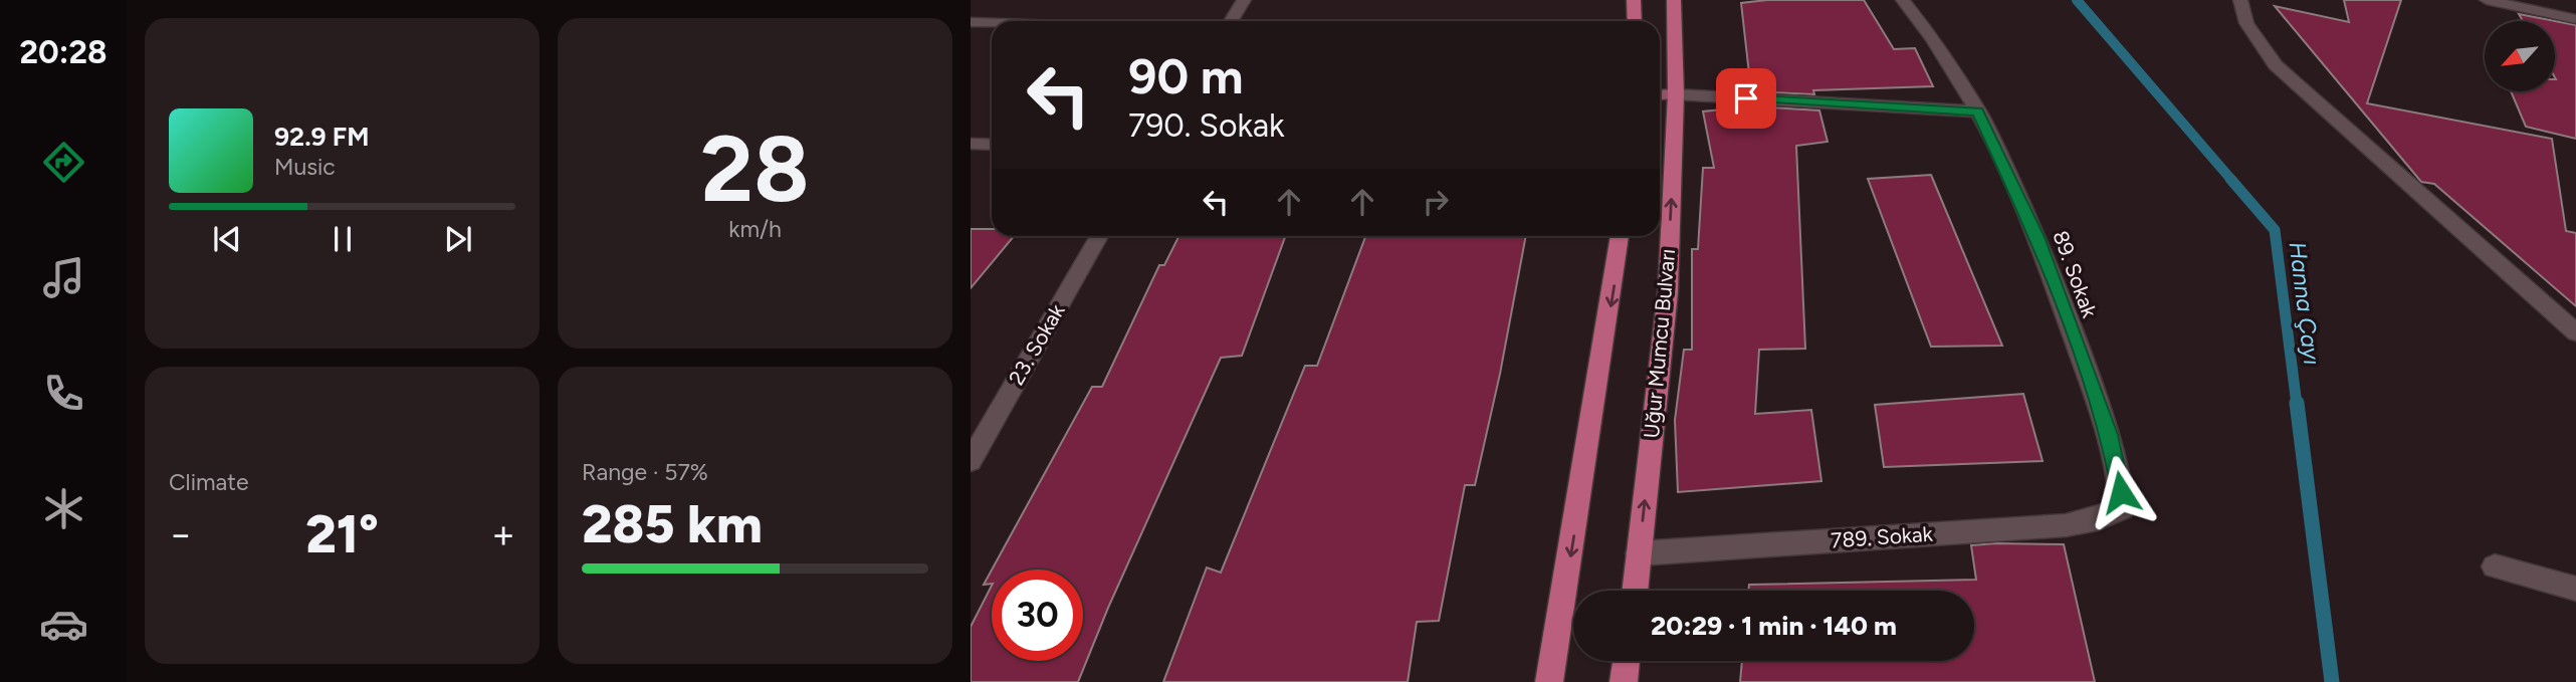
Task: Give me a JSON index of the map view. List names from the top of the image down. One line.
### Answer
{"streets":{"main road":["Uğur Mumcu Bulvarı"],"street":["89. Sokak","23. Sokak","789. Sokak"]},"crossings":[["89. Sokak","789. Sokak"],["Uğur Mumcu Bulvarı","789. Sokak"]],"water":["Hanna Çayı"],"north":"bottom left","page":{"tabs":"20:28","tile":[["28","km/h"],"Climate",["Range · 57%","285 km"]],"turn":["90 m","790. Sokak"],"song":["92.9 FM","Music"],"heat":["−","21°","+"],"limit":"30","trip":"20:29 · 1 min · 140 m"}}
